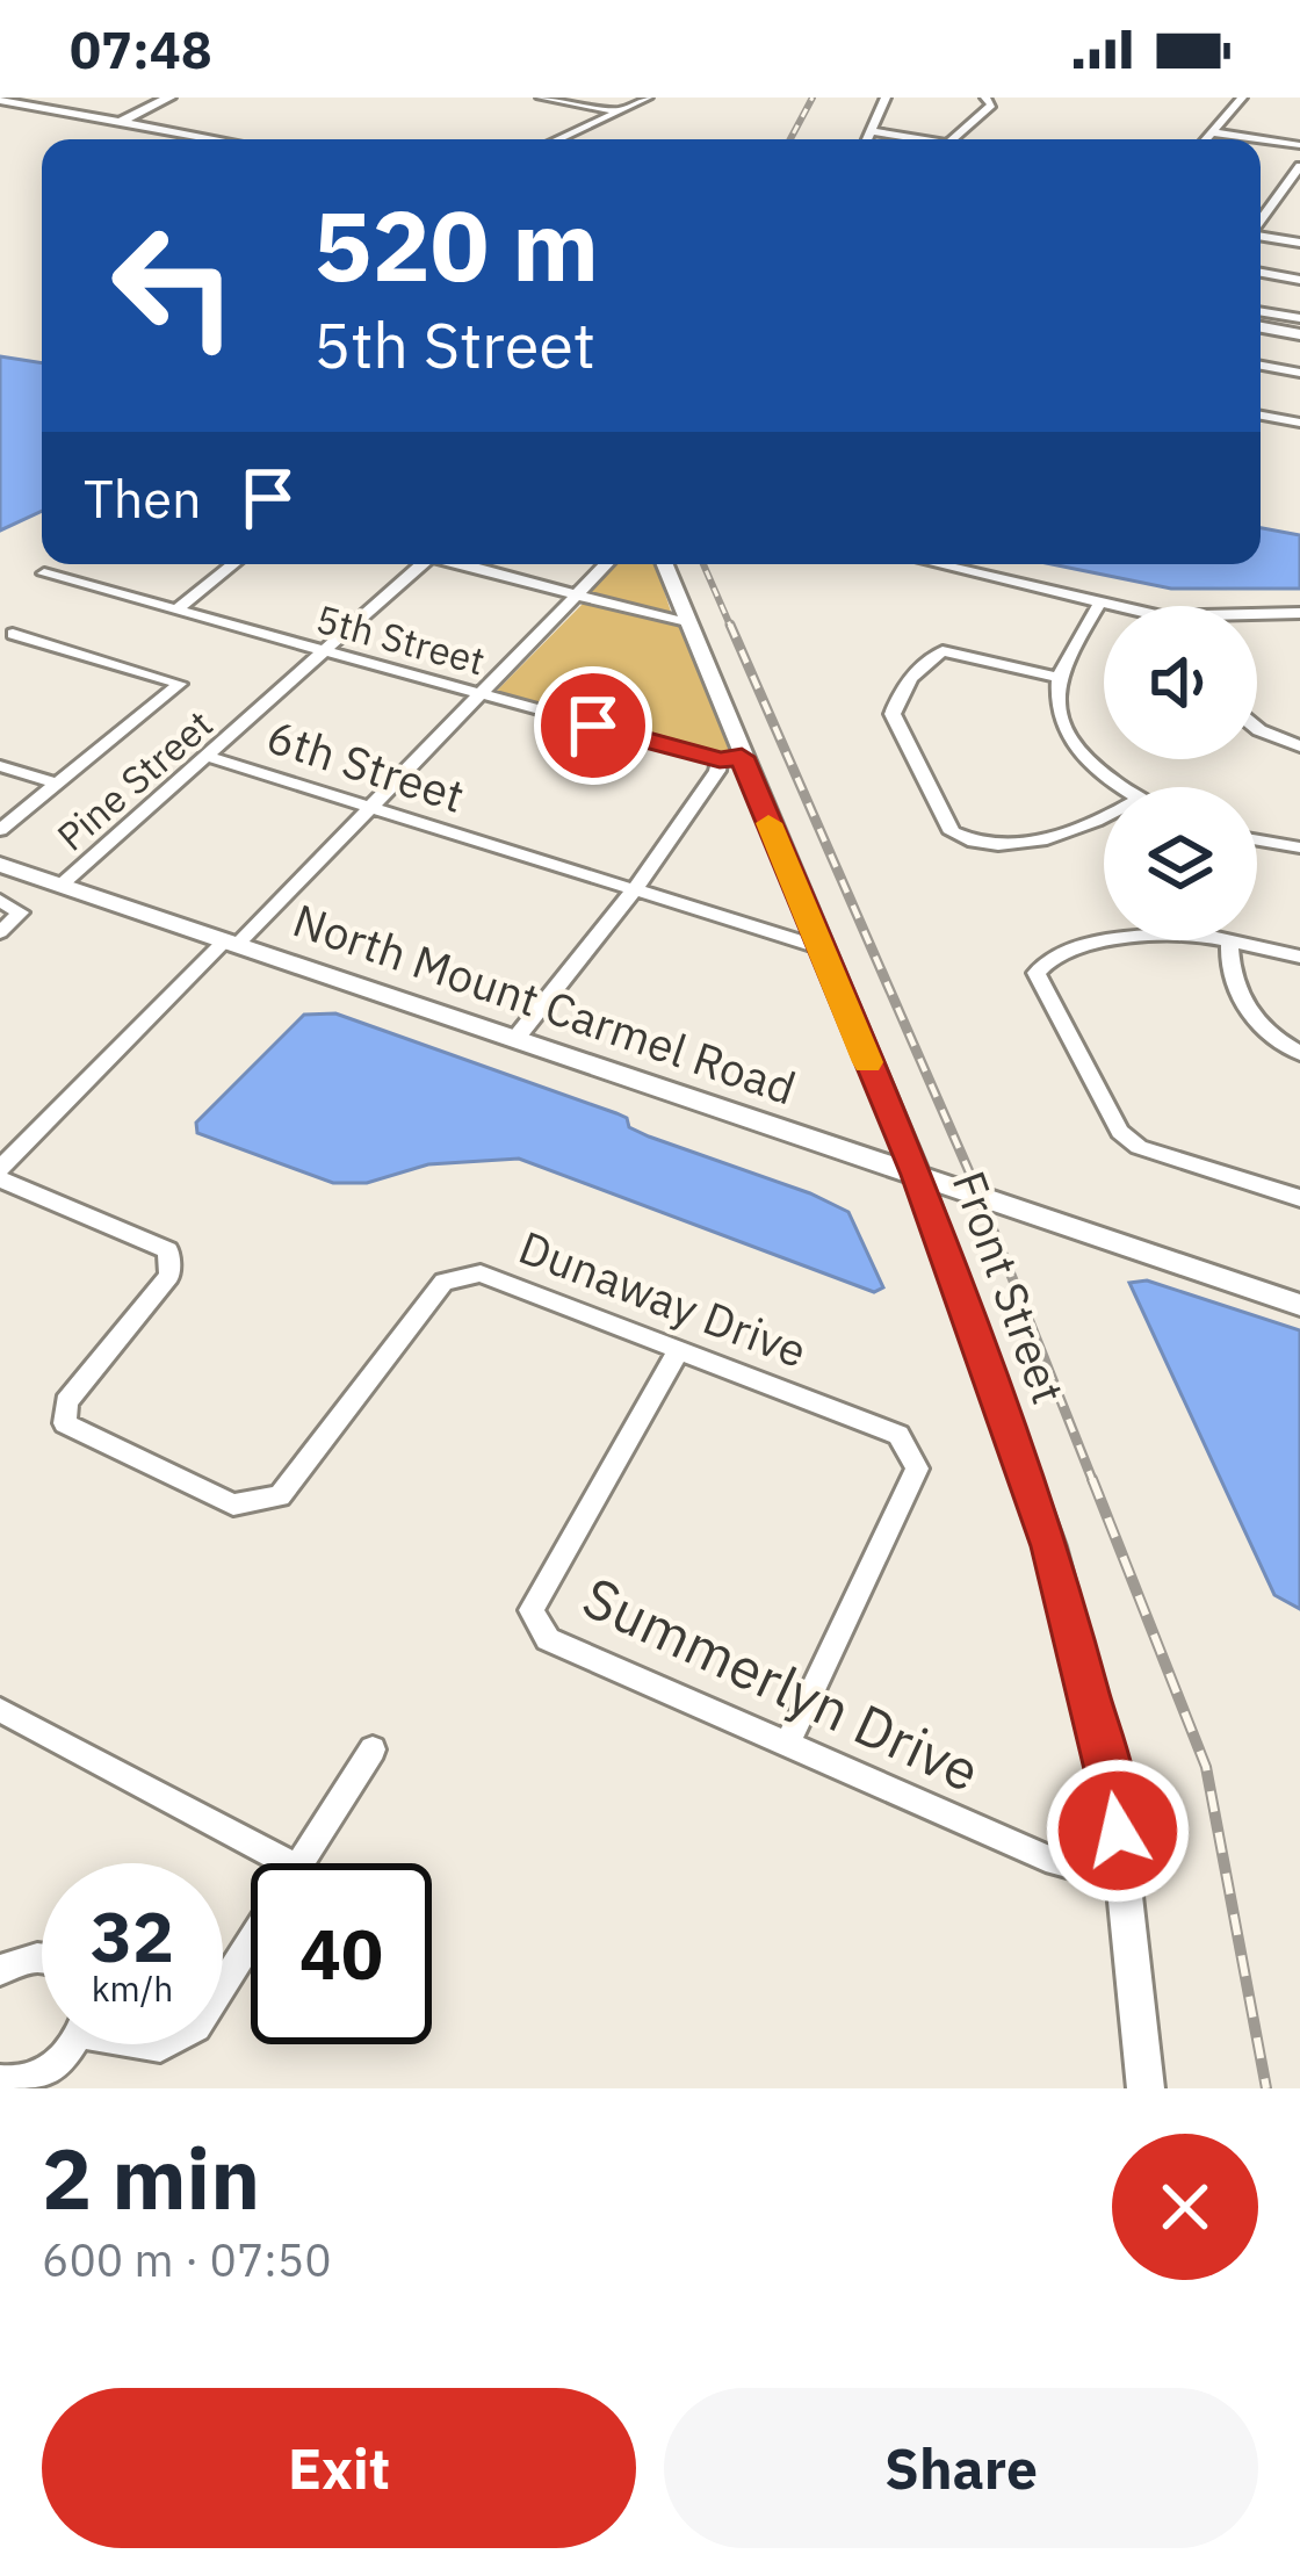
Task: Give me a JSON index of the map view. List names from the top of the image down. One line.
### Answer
{"streets":{"street":["5th Street","6th Street","Pine Street","North Mount Carmel Road","Front Street","Dunaway Drive","Summerlyn Drive"]},"crossings":[["5th Street","Pine Street"],["5th Street","Front Street"],["6th Street","Pine Street"],["6th Street","Front Street"],["Pine Street","North Mount Carmel Road"],["North Mount Carmel Road","Front Street"],["Front Street","Summerlyn Drive"],["Dunaway Drive","Summerlyn Drive"]],"page":{"status":"07:48","turn":["520 m","5th Street"],"then":"Then","speed":"32 km/h","limit":"40","heading":["2 min","600 m · 07:50"],"buttons":["Exit","Share"]}}
